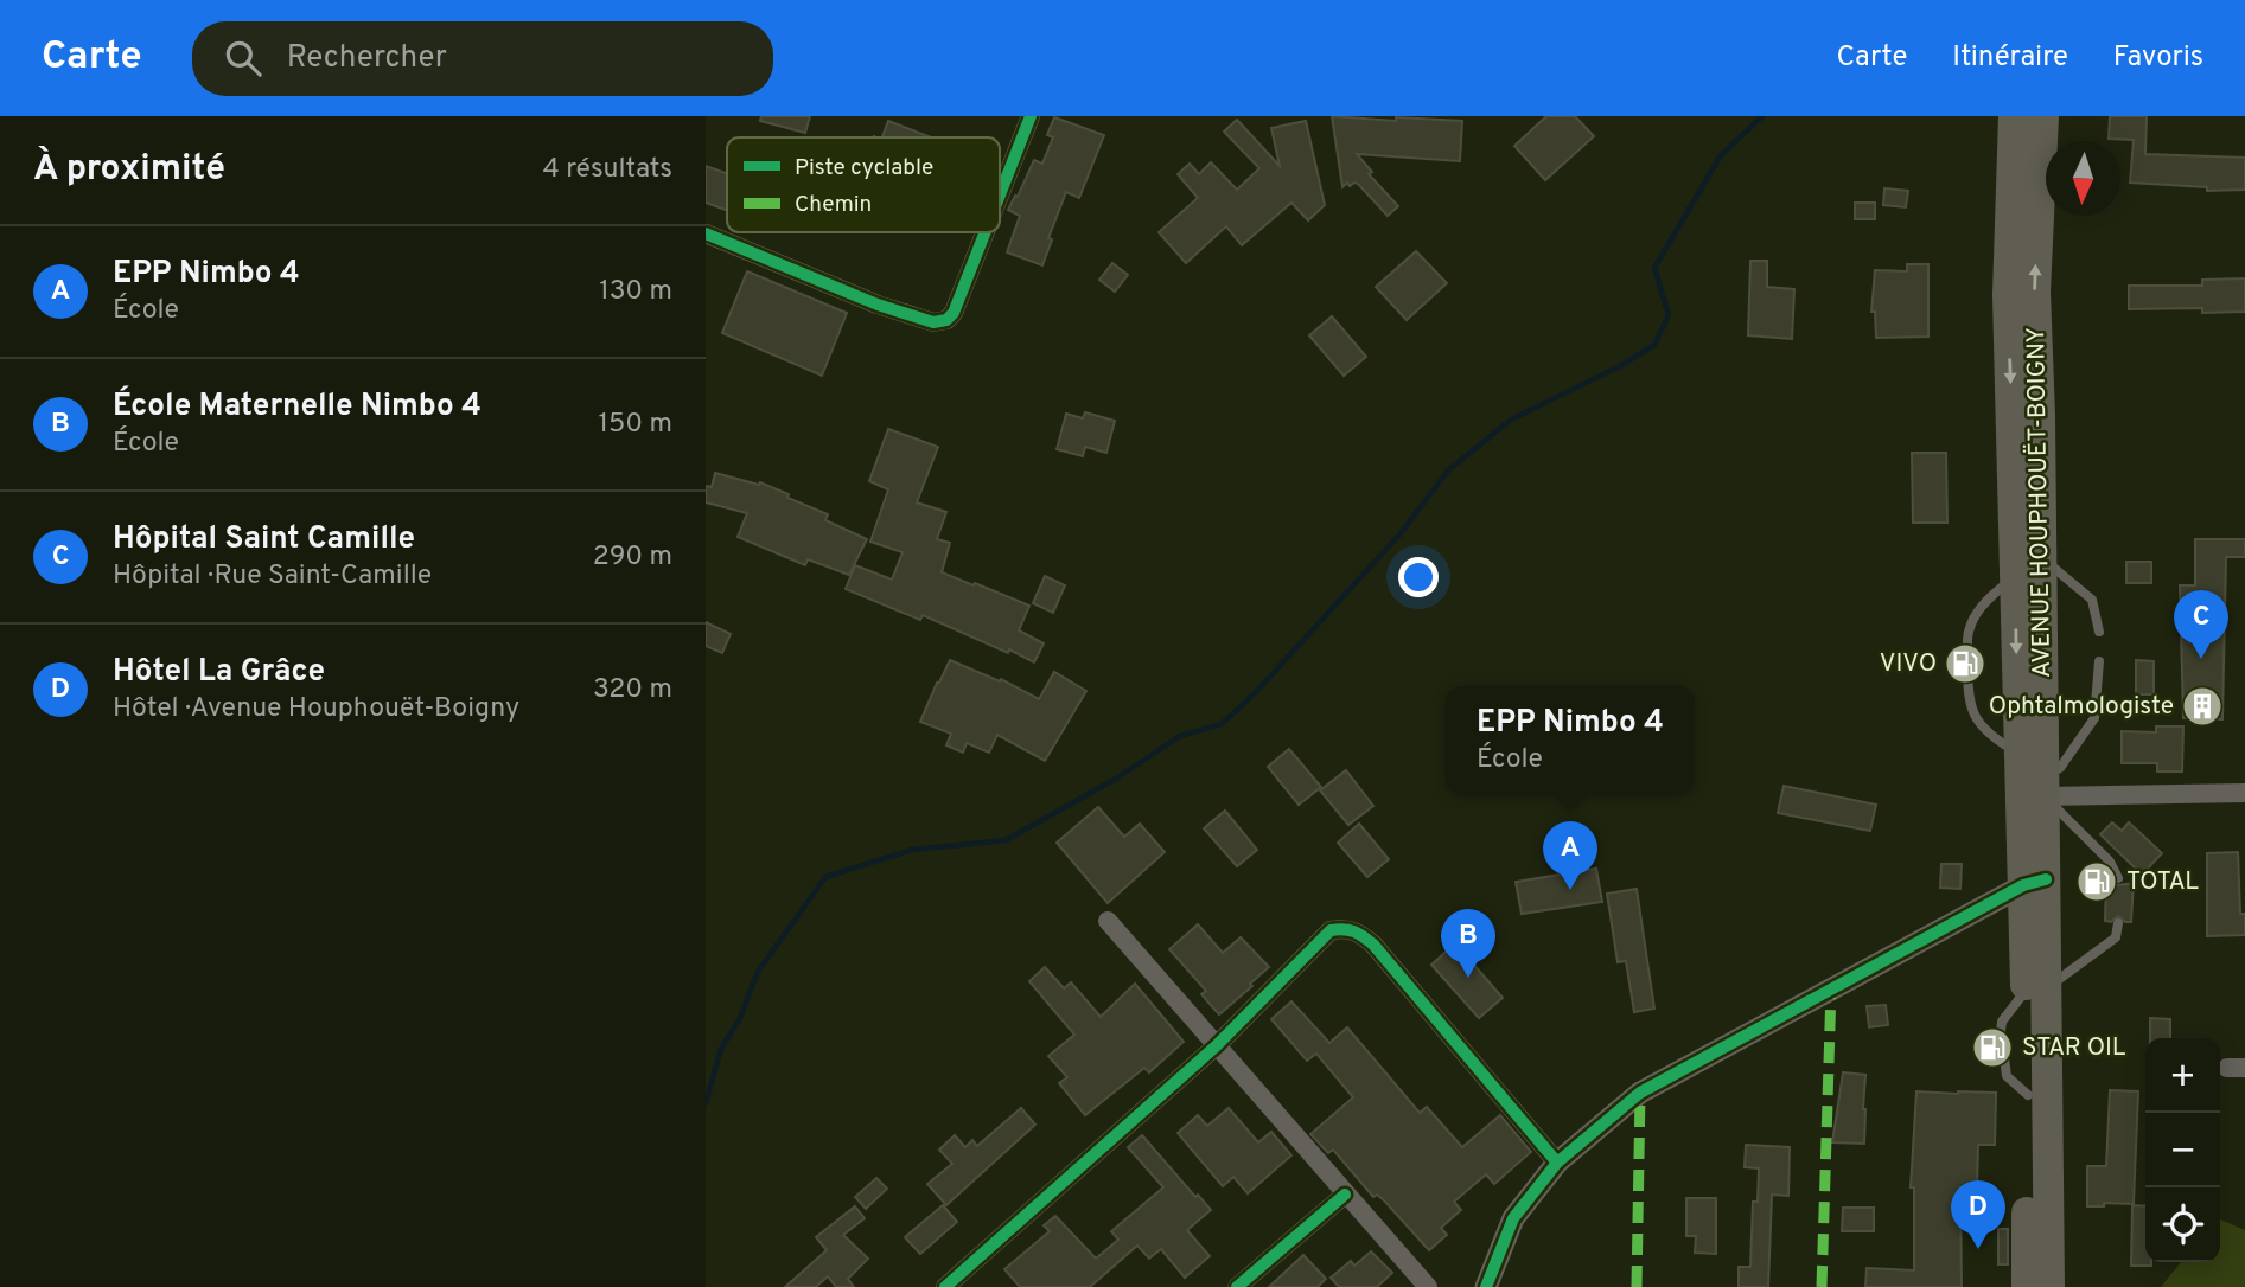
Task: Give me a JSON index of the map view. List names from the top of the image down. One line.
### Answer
{"streets":{"highway":["AVENUE HOUPHOUËT-BOIGNY"]},"places":{"fuel station":["VIVO","TOTAL","STAR OIL"],"building":["Ophtalmologiste"]},"legend":["Piste cyclable","Chemin"],"north":"bottom","page":{"header":"Carte","search":"Rechercher","nav":["Carte","Itinéraire","Favoris"],"heading":["À proximité","4 résultats"],"list":[{"mark":"A","name":"EPP Nimbo 4","note":"École","value":"130 m"},{"mark":"B","name":"École Maternelle Nimbo 4","note":"École","value":"150 m"},{"mark":"C","name":"Hôpital Saint Camille","note":"Hôpital · Rue Saint-Camille","value":"290 m"},{"mark":"D","name":"Hôtel La Grâce","note":"Hôtel · Avenue Houphouët-Boigny","value":"320 m"}],"pins":["C","A","B","D"],"popup":["EPP Nimbo 4","École"],"map_buttons":["+","−"]}}
